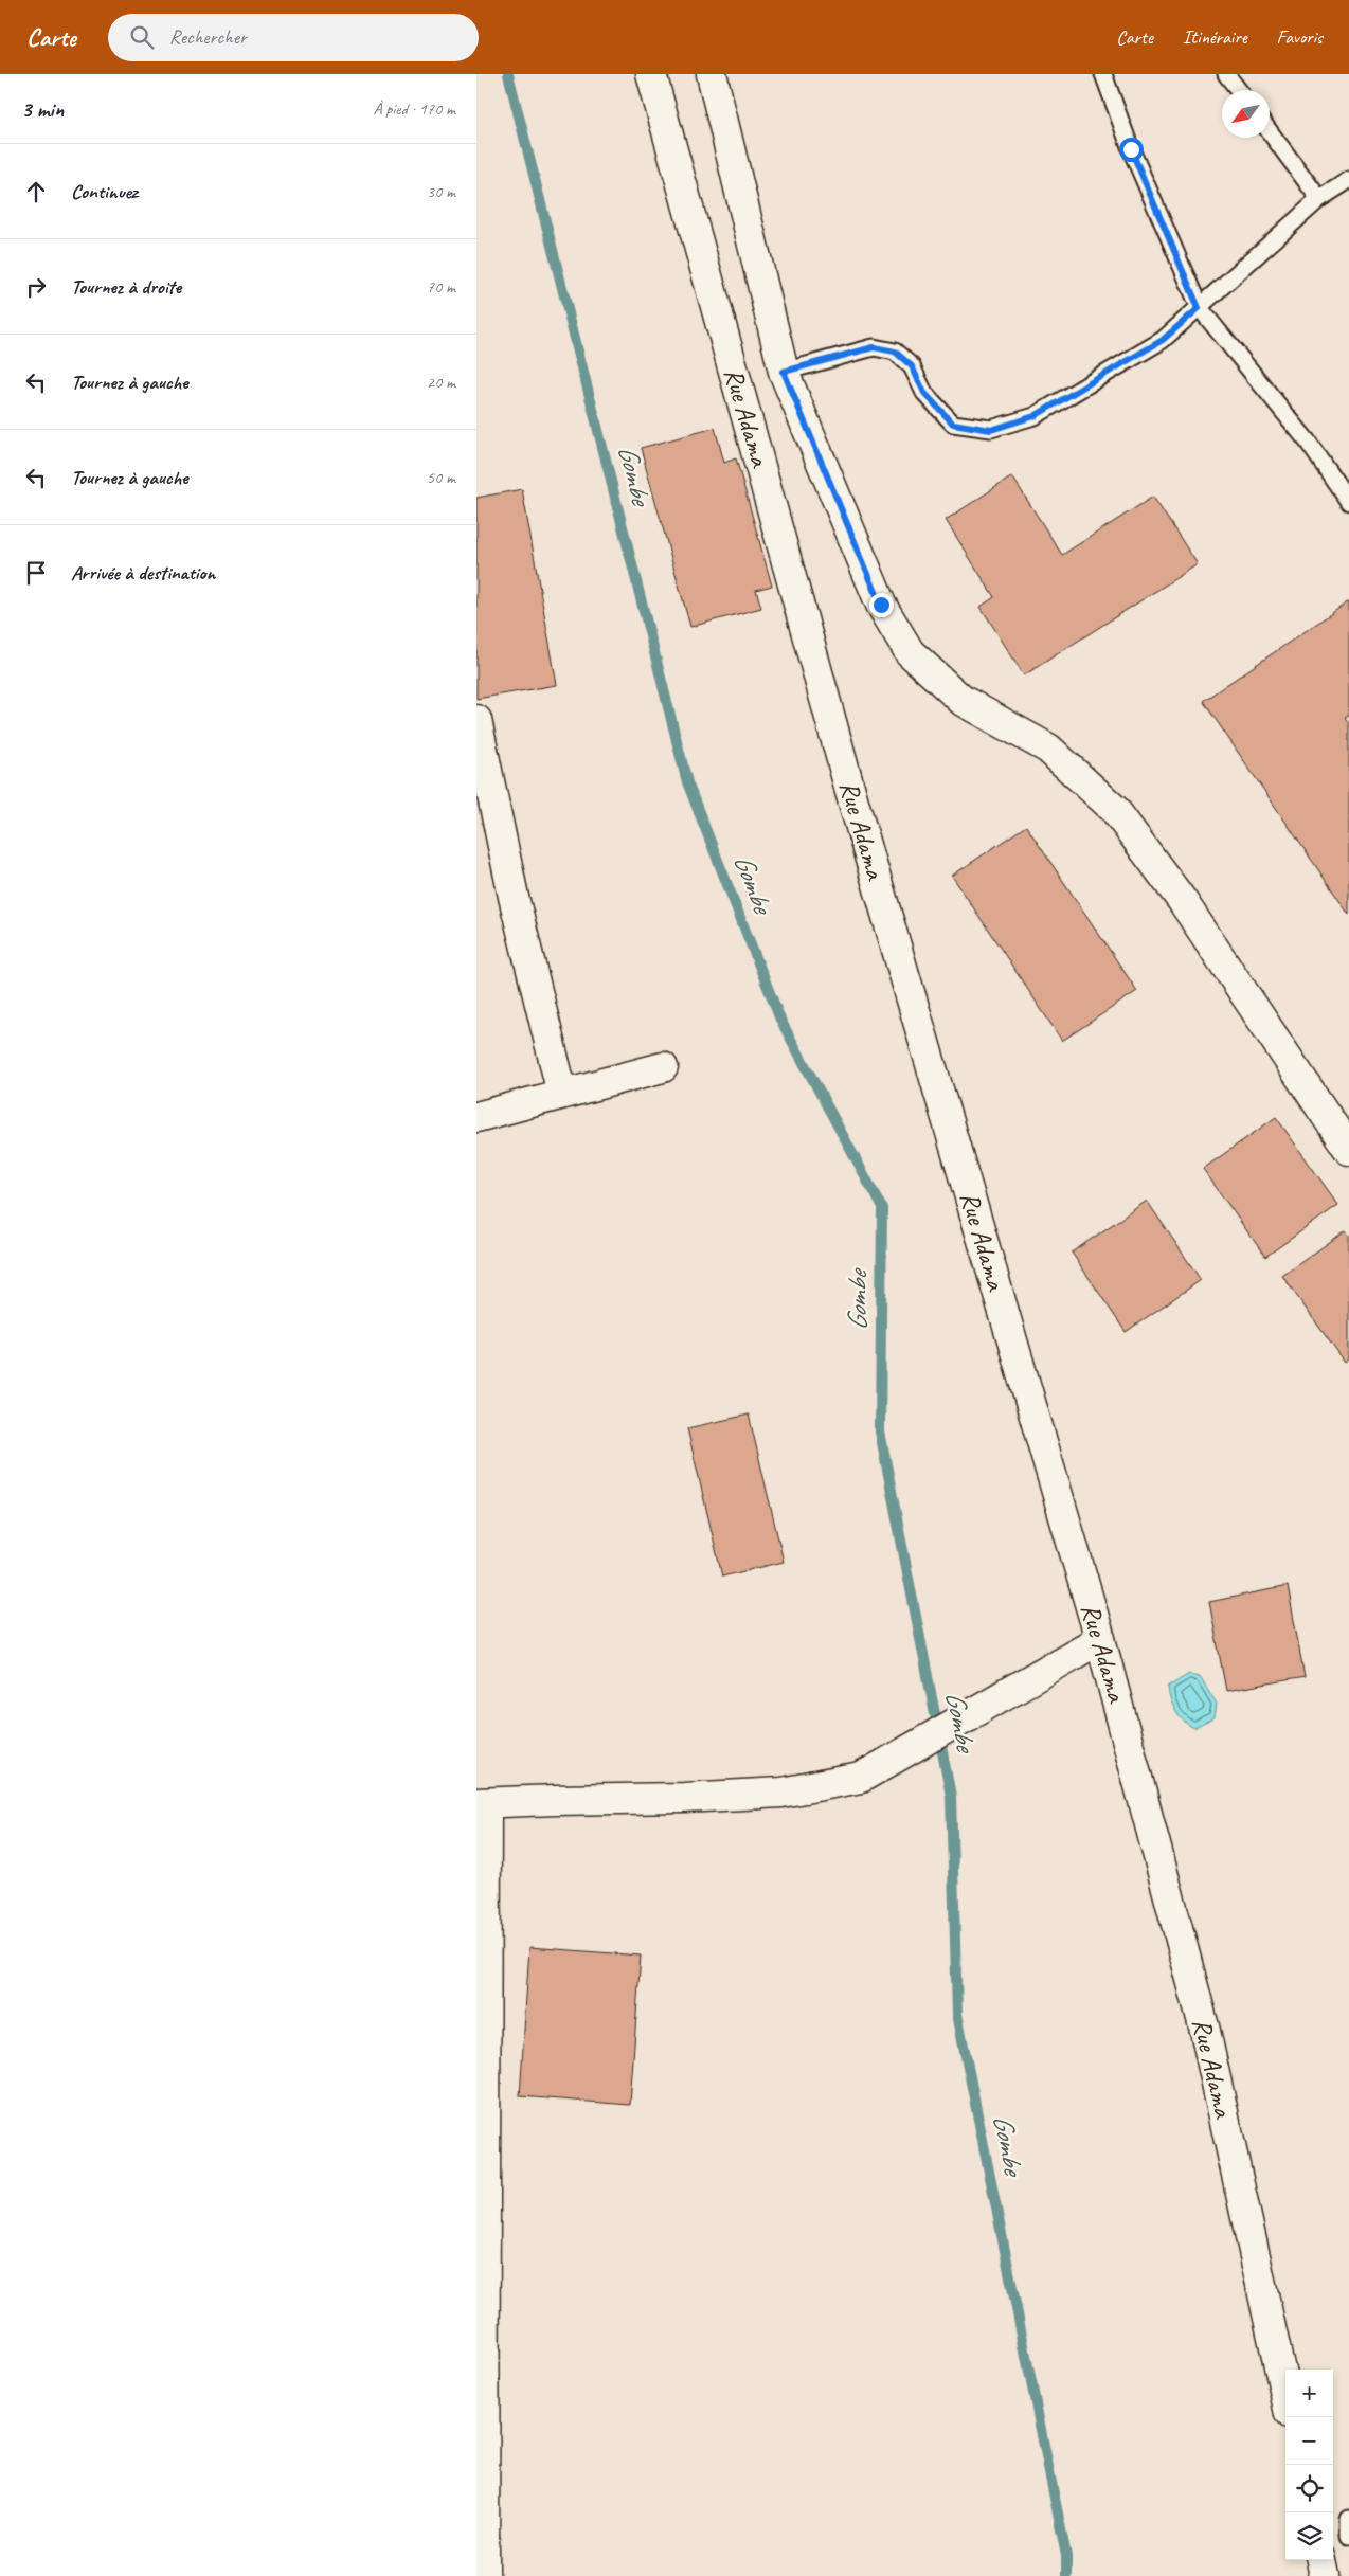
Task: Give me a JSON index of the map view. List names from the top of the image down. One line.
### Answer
{"streets":{"street":["Rue Adama"]},"water":["Gombe"],"north":"bottom left","page":{"header":"Carte","search":"Rechercher","nav":["Carte","Itinéraire","Favoris"],"heading":["3 min","À pied · 170 m"],"list":[["Continuez","30 m"],["Tournez à droite","70 m"],["Tournez à gauche","20 m"],["Tournez à gauche","50 m"],"Arrivée à destination"],"map_buttons":["+","−"]}}
